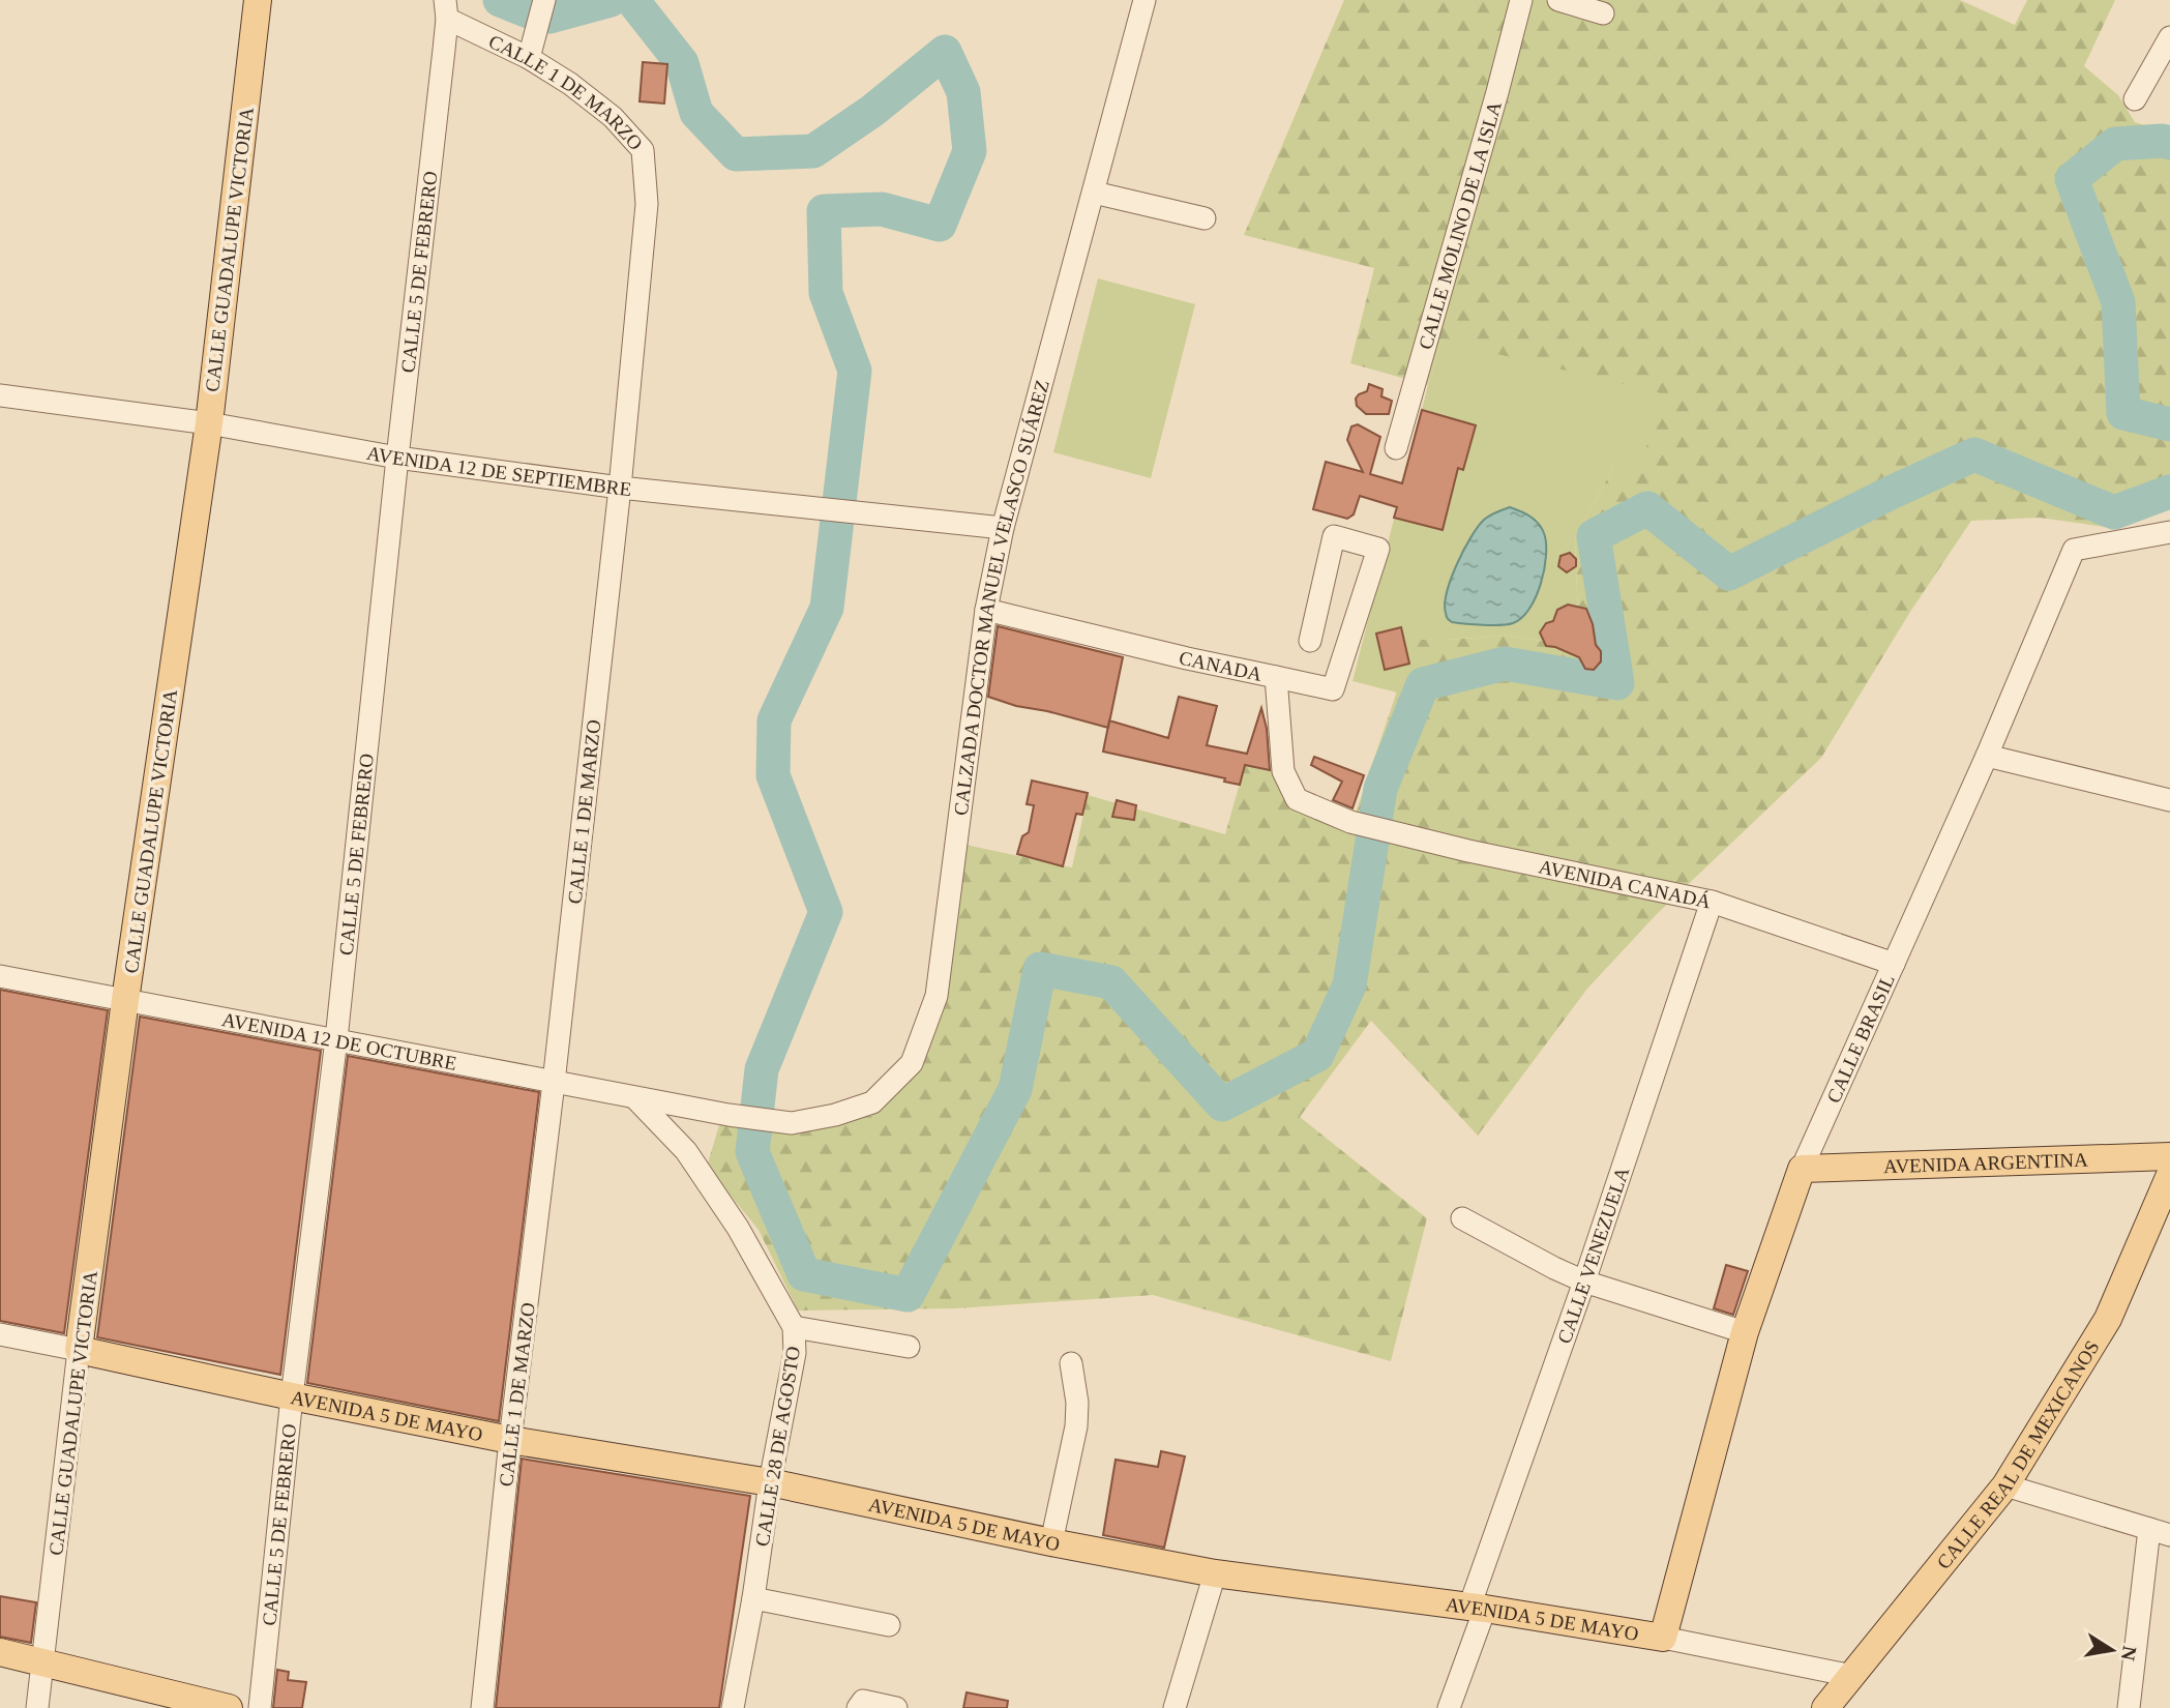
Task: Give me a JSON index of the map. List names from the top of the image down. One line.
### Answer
{"streets":{"main road":["CALLE GUADALUPE VICTORIA","CALLE BRASIL","AVENIDA ARGENTINA","AVENIDA 5 DE MAYO","CALLE REAL DE MEXICANOS"],"street":["CALLE 1 DE MARZO","CALLE MOLINO DE LA ISLA","CALLE 5 DE FEBRERO","AVENIDA 12 DE SEPTIEMBRE","CALZADA DOCTOR MANUEL VELASCO SUÁREZ","CANADA","AVENIDA CANADÁ","AVENIDA 12 DE OCTUBRE","CALLE VENEZUELA","CALLE 28 DE AGOSTO"]},"crossings":[["CALLE 1 DE MARZO","CALLE 5 DE FEBRERO"],["CALLE 1 DE MARZO","AVENIDA 12 DE SEPTIEMBRE"],["CALLE 1 DE MARZO","AVENIDA 12 DE OCTUBRE"],["CALLE 1 DE MARZO","AVENIDA 5 DE MAYO"],["CALLE GUADALUPE VICTORIA","AVENIDA 12 DE SEPTIEMBRE"],["CALLE GUADALUPE VICTORIA","AVENIDA 12 DE OCTUBRE"],["CALLE GUADALUPE VICTORIA","AVENIDA 5 DE MAYO"],["CALLE 5 DE FEBRERO","AVENIDA 12 DE SEPTIEMBRE"],["CALLE 5 DE FEBRERO","AVENIDA 12 DE OCTUBRE"],["CALLE 5 DE FEBRERO","AVENIDA 5 DE MAYO"],["AVENIDA 12 DE SEPTIEMBRE","CALZADA DOCTOR MANUEL VELASCO SUÁREZ"],["CALZADA DOCTOR MANUEL VELASCO SUÁREZ","CANADA"],["CALZADA DOCTOR MANUEL VELASCO SUÁREZ","CALLE 28 DE AGOSTO"],["CANADA","AVENIDA CANADÁ"],["AVENIDA CANADÁ","CALLE BRASIL"],["AVENIDA CANADÁ","CALLE VENEZUELA"],["CALLE BRASIL","AVENIDA ARGENTINA"],["CALLE BRASIL","AVENIDA 5 DE MAYO"],["CALLE VENEZUELA","AVENIDA 5 DE MAYO"],["AVENIDA 5 DE MAYO","CALLE 28 DE AGOSTO"],["AVENIDA 5 DE MAYO","CALLE REAL DE MEXICANOS"]],"north":"right"}
